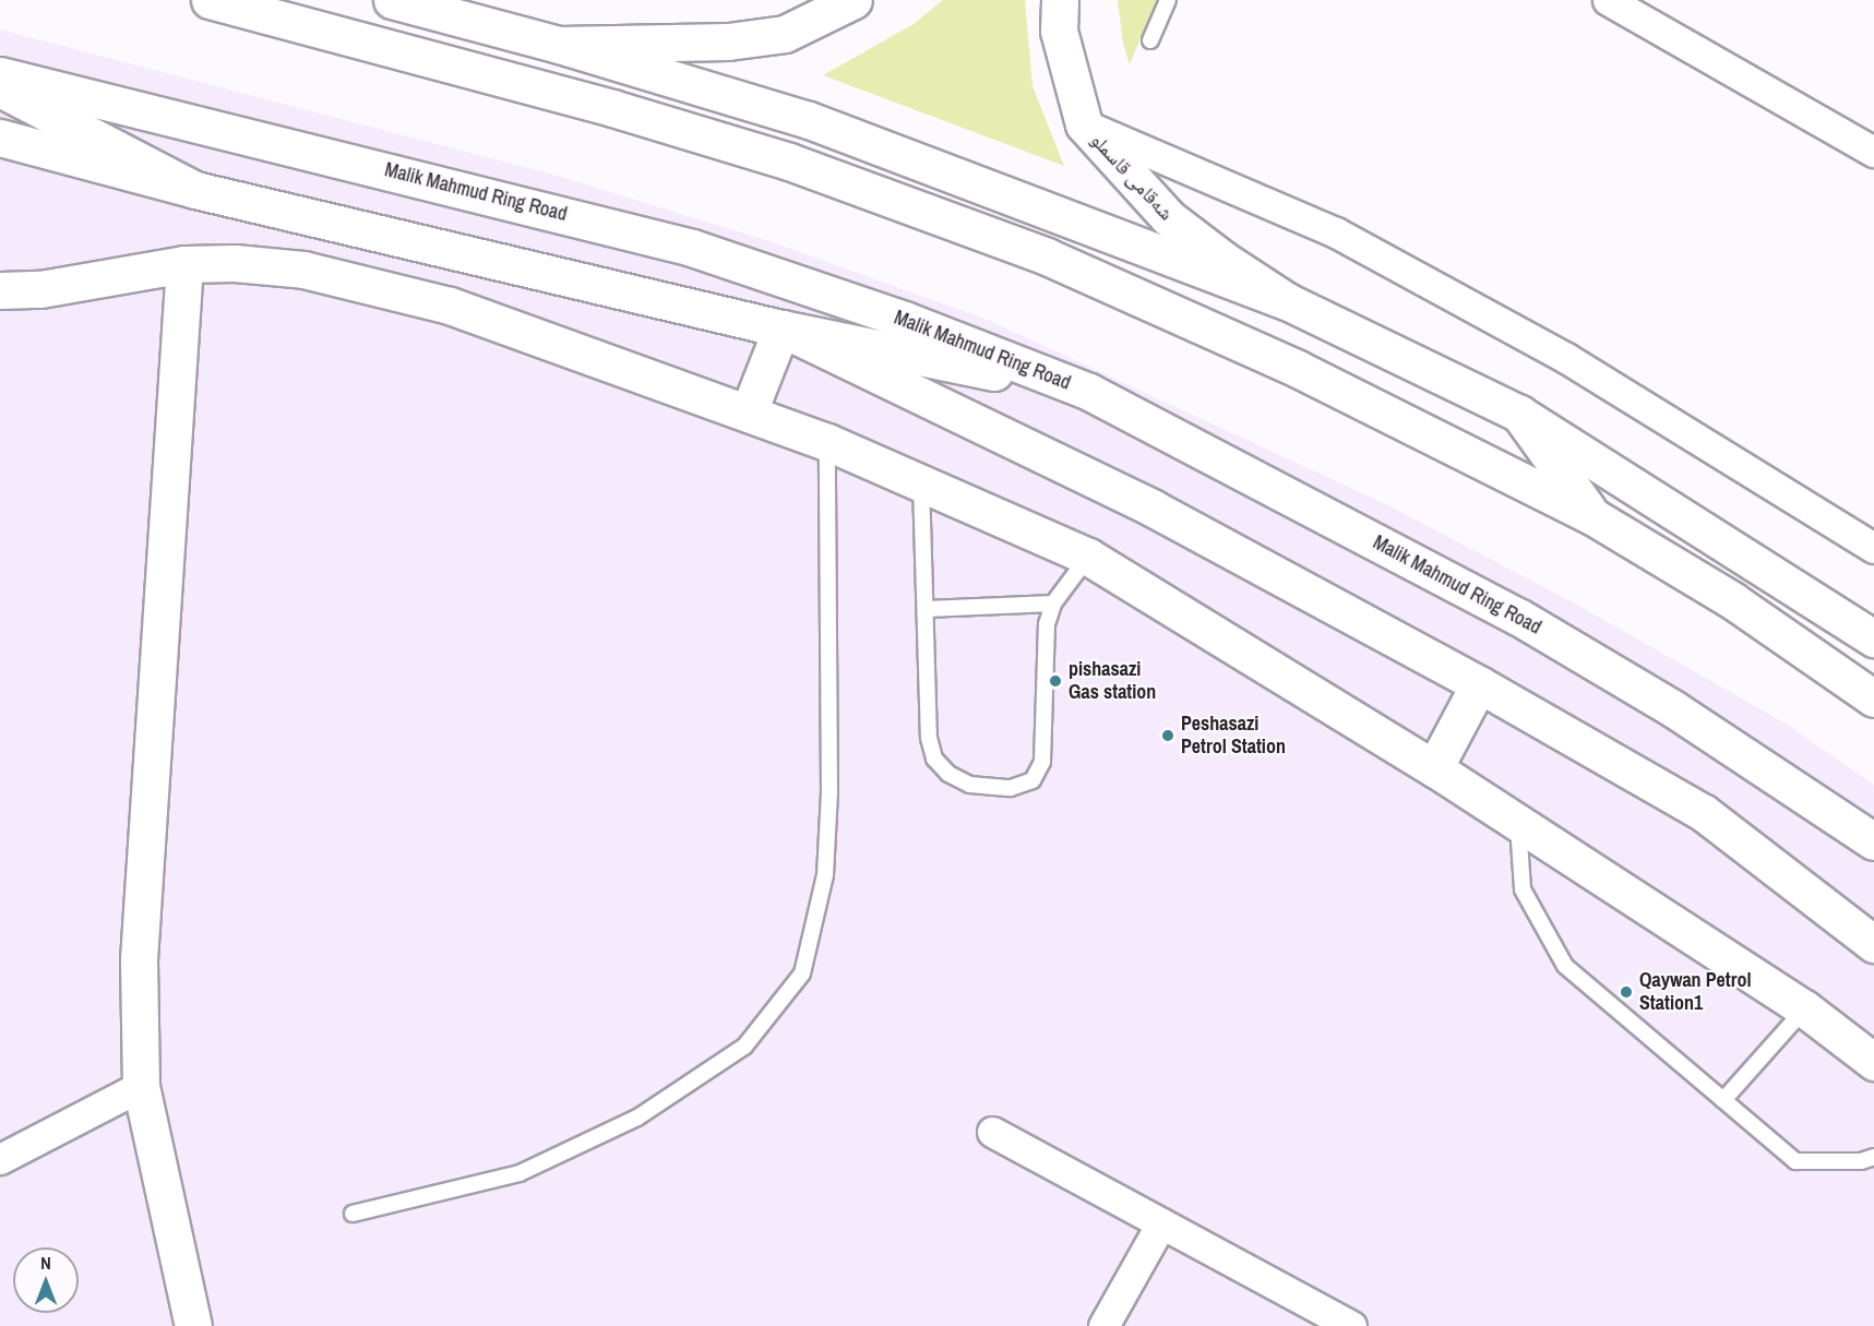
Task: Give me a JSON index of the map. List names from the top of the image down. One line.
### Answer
{"streets":{"main road":["شەقامی قاسملو","Malik Mahmud Ring Road"]},"places":["pishasazi Gas station","Peshasazi Petrol Station","Qaywan Petrol Station1"],"north":"top"}
